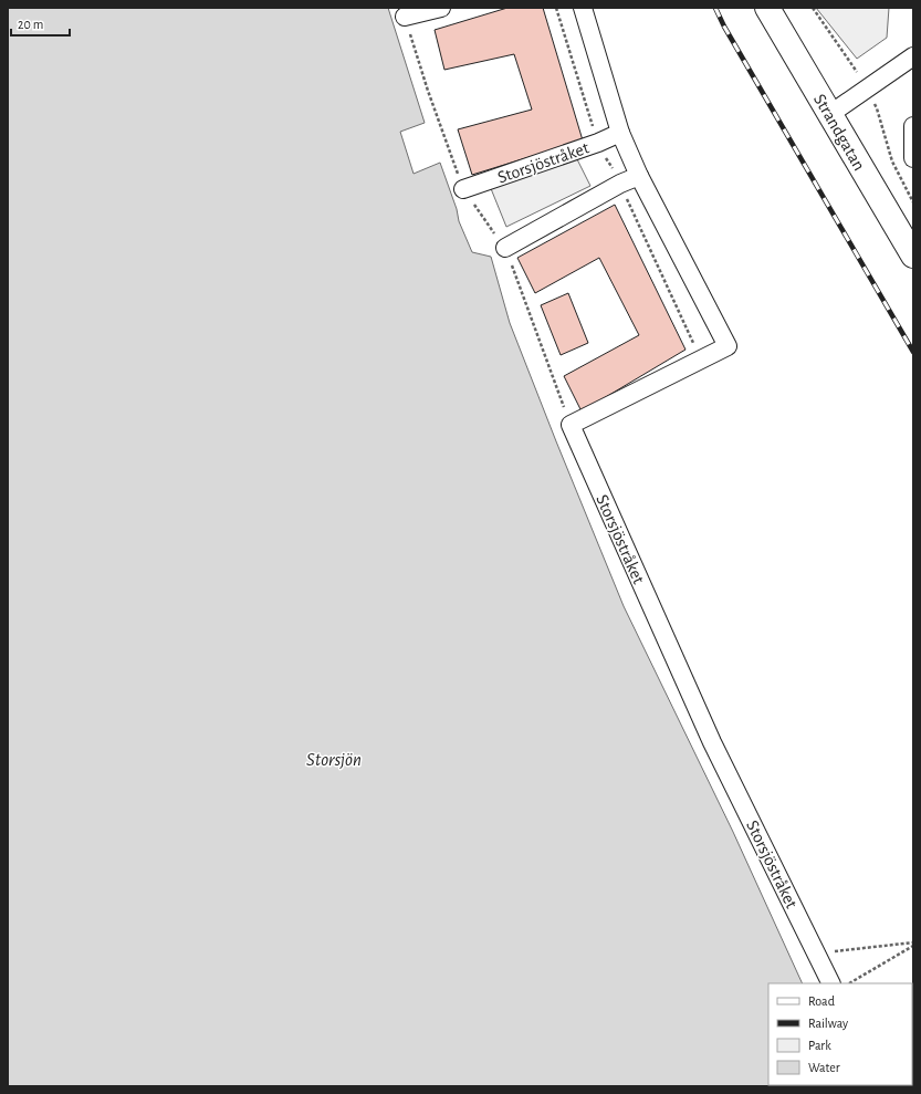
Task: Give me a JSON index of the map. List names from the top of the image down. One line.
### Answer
{"streets":{"main road":["Strandgatan"],"street":["Storsjöstråket"]},"water":["Storsjön"],"legend":["Road","Railway","Park","Water"],"scale_bar":"20 m"}
